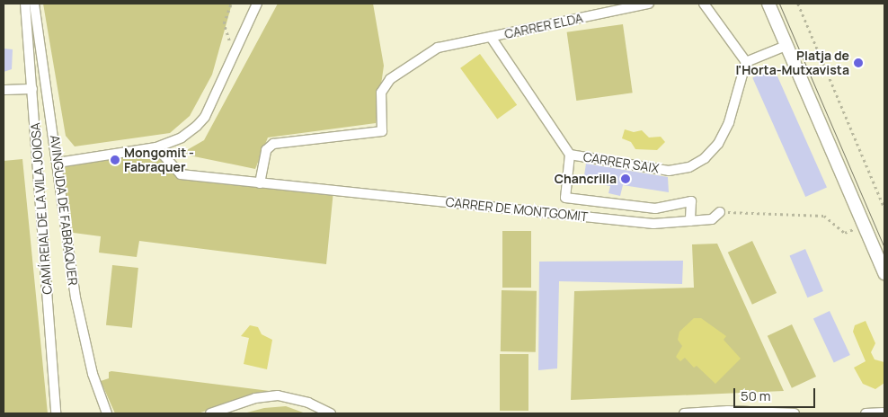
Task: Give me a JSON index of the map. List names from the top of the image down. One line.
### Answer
{"streets":{"street":["CARRER ELDA","CARRER SAIX","CAMÍ REIAL DE LA VILA JOIOSA","CARRER DE MONTGOMIT","AVINGUDA DE FABRAQUER"]},"crossings":[["CARRER ELDA","CARRER SAIX"],["CARRER ELDA","CARRER DE MONTGOMIT"]],"places":["Platja de l'Horta-Mutxavista","Mongomit - Fabraquer","Chancrilla"],"scale_bar":"50 m"}
